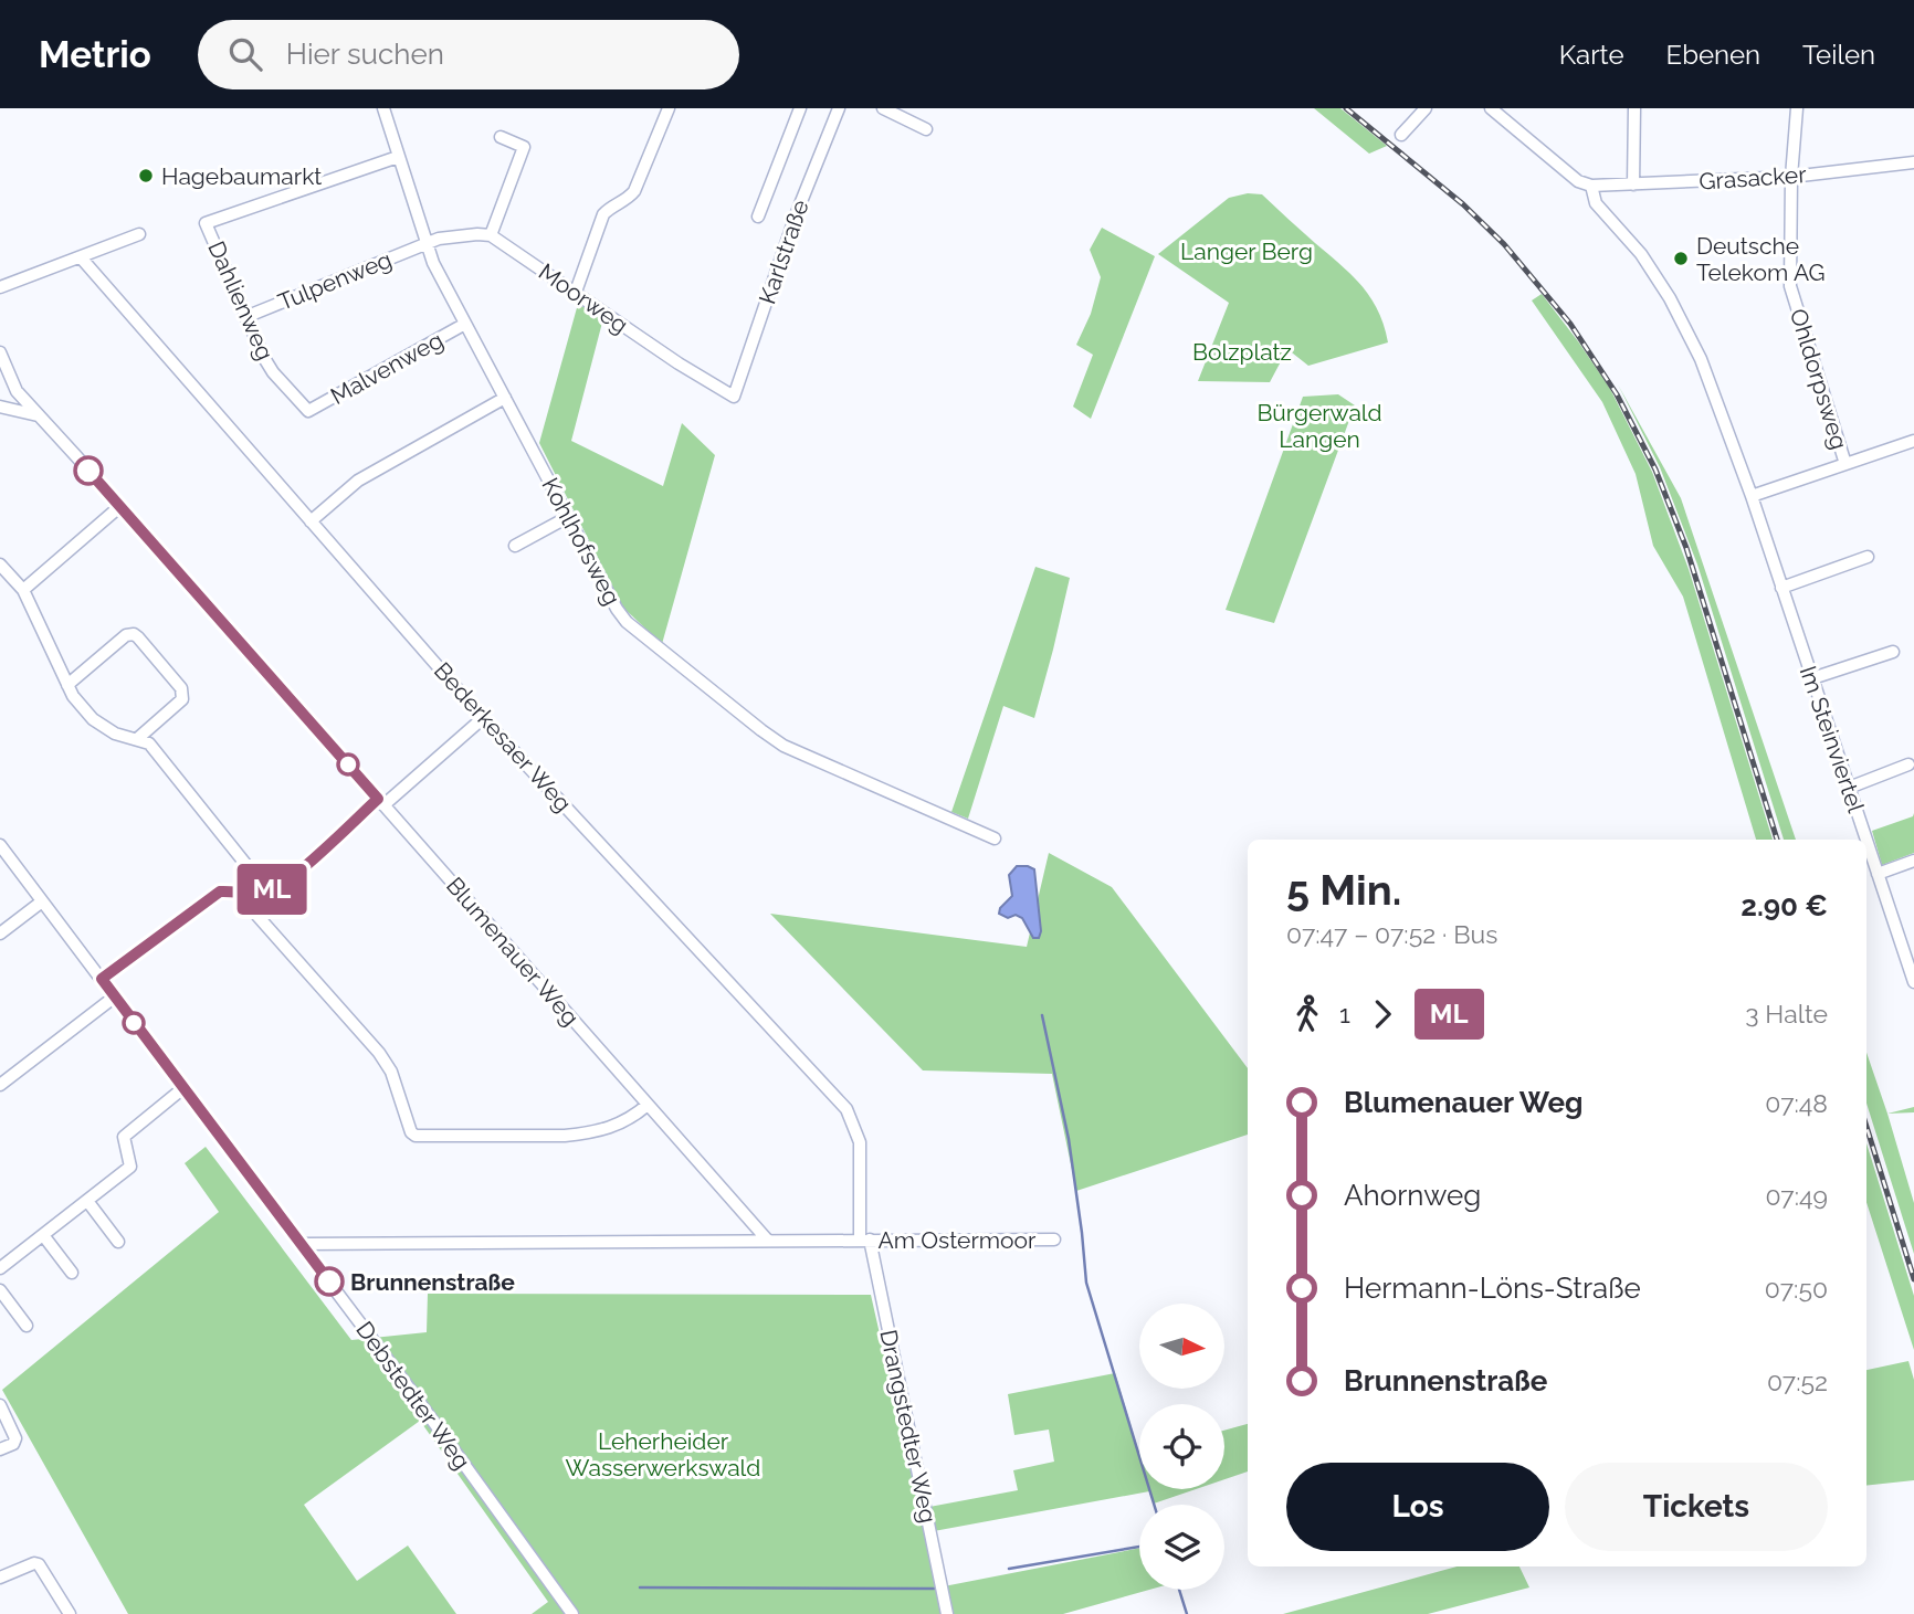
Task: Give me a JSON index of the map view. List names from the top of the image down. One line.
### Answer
{"streets":{"street":["Grasacker","Karlstraße","Tulpenweg","Moorweg","Dahlienweg","Malvenweg","Ohldorpsweg","Kohlhofsweg","Bederkesaer Weg","Im Steinviertel","Blumenauer Weg","Am Ostermoor","Debstedter Weg","Drangstedter Weg"]},"crossings":[["Grasacker","Ohldorpsweg"],["Grasacker","Im Steinviertel"],["Karlstraße","Moorweg"],["Tulpenweg","Dahlienweg"],["Tulpenweg","Kohlhofsweg"],["Dahlienweg","Malvenweg"],["Dahlienweg","Kohlhofsweg"],["Malvenweg","Kohlhofsweg"],["Bederkesaer Weg","Am Ostermoor"],["Bederkesaer Weg","Drangstedter Weg"],["Am Ostermoor","Drangstedter Weg"]],"parks":["Langer Berg","Bolzplatz","Bürgerwald Langen","Leherheider Wasserwerkswald"],"places":["Hagebaumarkt","Deutsche Telekom AG","Brunnenstraße"],"lines":["bus line ML"],"north":"right","page":{"header":"Metrio","search":"Hier suchen","nav":["Karte","Ebenen","Teilen"],"on_map":"ML","heading":["5 Min.","07:47 – 07:52 · Bus","2.90 €"],"legs":["1","ML","3 Halte"],"list":[{"name":"Blumenauer Weg","value":"07:48"},{"name":"Ahornweg","value":"07:49"},{"name":"Hermann-Löns-Straße","value":"07:50"},{"name":"Brunnenstraße","value":"07:52"}],"buttons":["Los","Tickets"]}}
